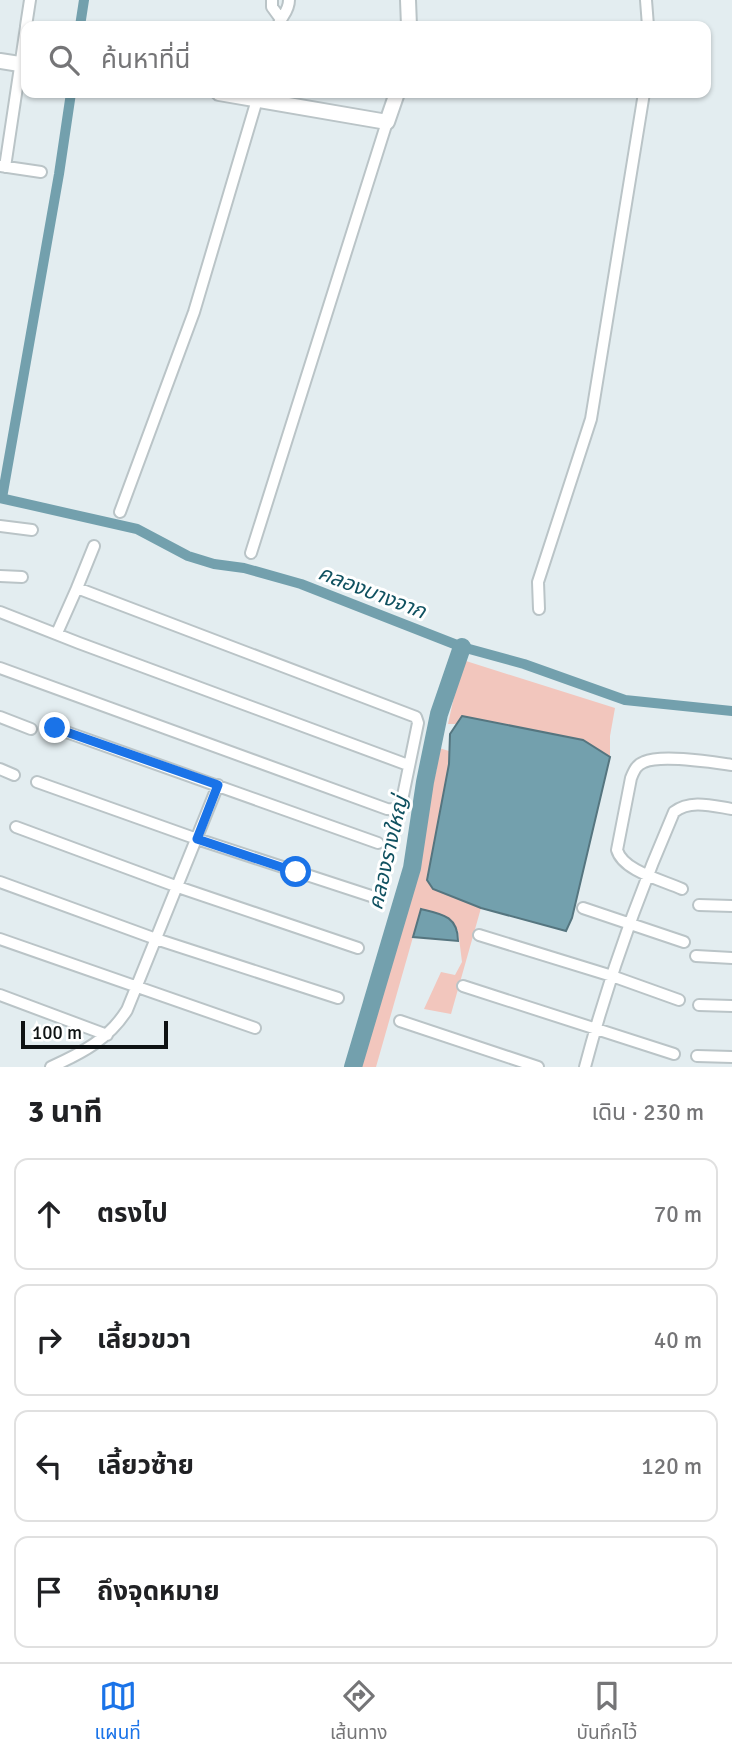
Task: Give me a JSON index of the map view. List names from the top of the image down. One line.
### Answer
{"water":["คลองบางจาก","คลองรางใหญ่"],"scale_bar":"100 m","page":{"search":"ค้นหาที่นี่","scale":"100 m","heading":["3 นาที","เดิน · 230 m"],"list":[["ตรงไป","70 m"],["เลี้ยวขวา","40 m"],["เลี้ยวซ้าย","120 m"],"ถึงจุดหมาย"],"nav":["แผนที่","เส้นทาง","บันทึกไว้"]}}
